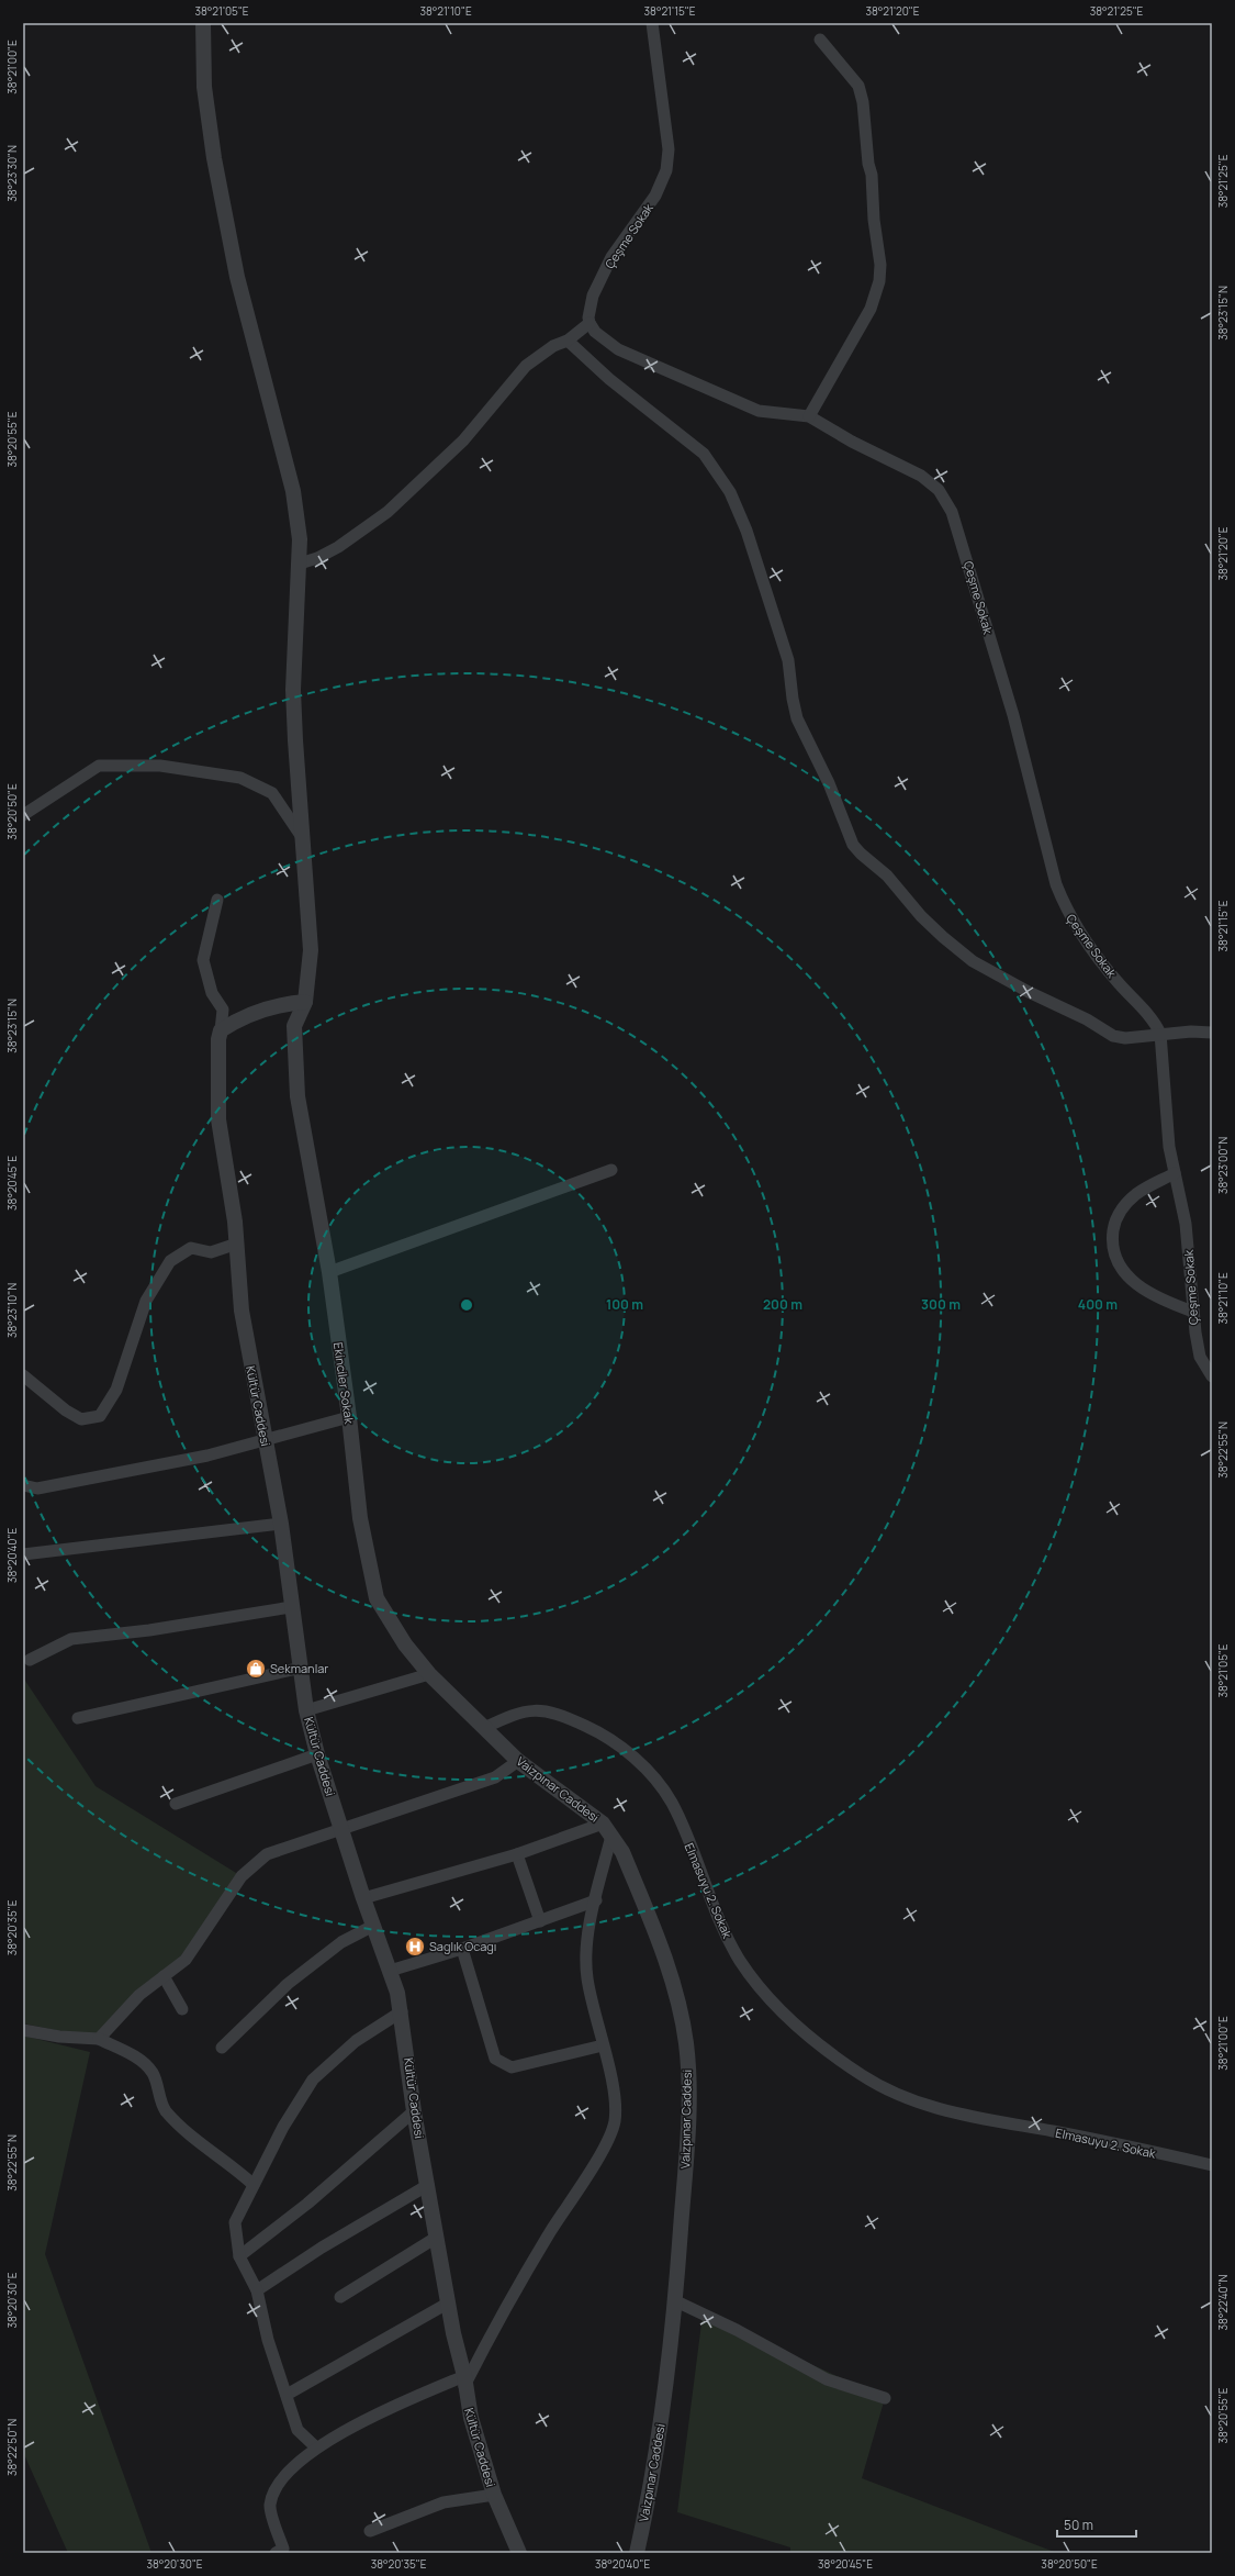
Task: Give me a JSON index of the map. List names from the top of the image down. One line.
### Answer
{"streets":{"street":["Çeşme Sokak","Ekinciler Sokak","Kültür Caddesi","Vaizpınar Caddesi","Elmasuyu 2. Sokak"]},"crossings":[["Ekinciler Sokak","Vaizpınar Caddesi"],["Ekinciler Sokak","Elmasuyu 2. Sokak"],["Vaizpınar Caddesi","Elmasuyu 2. Sokak"]],"places":{"shop":["Sekmanlar"],"hospital":["Saglık Ocagı"]},"scale_bar":"50 m","coordinates":["38°21'05\"E","38°21'10\"E","38°21'15\"E","38°21'20\"E","38°21'25\"E","38°21'00\"E","38°23'30\"N","38°23'15\"N","38°20'55\"E","38°20'50\"E","38°23'00\"N","38°20'45\"E","38°23'10\"N","38°22'55\"N","38°20'40\"E","38°20'35\"E","38°20'30\"E","38°22'40\"N","38°22'50\"N"],"rings":["100 m","200 m","300 m","400 m"]}
